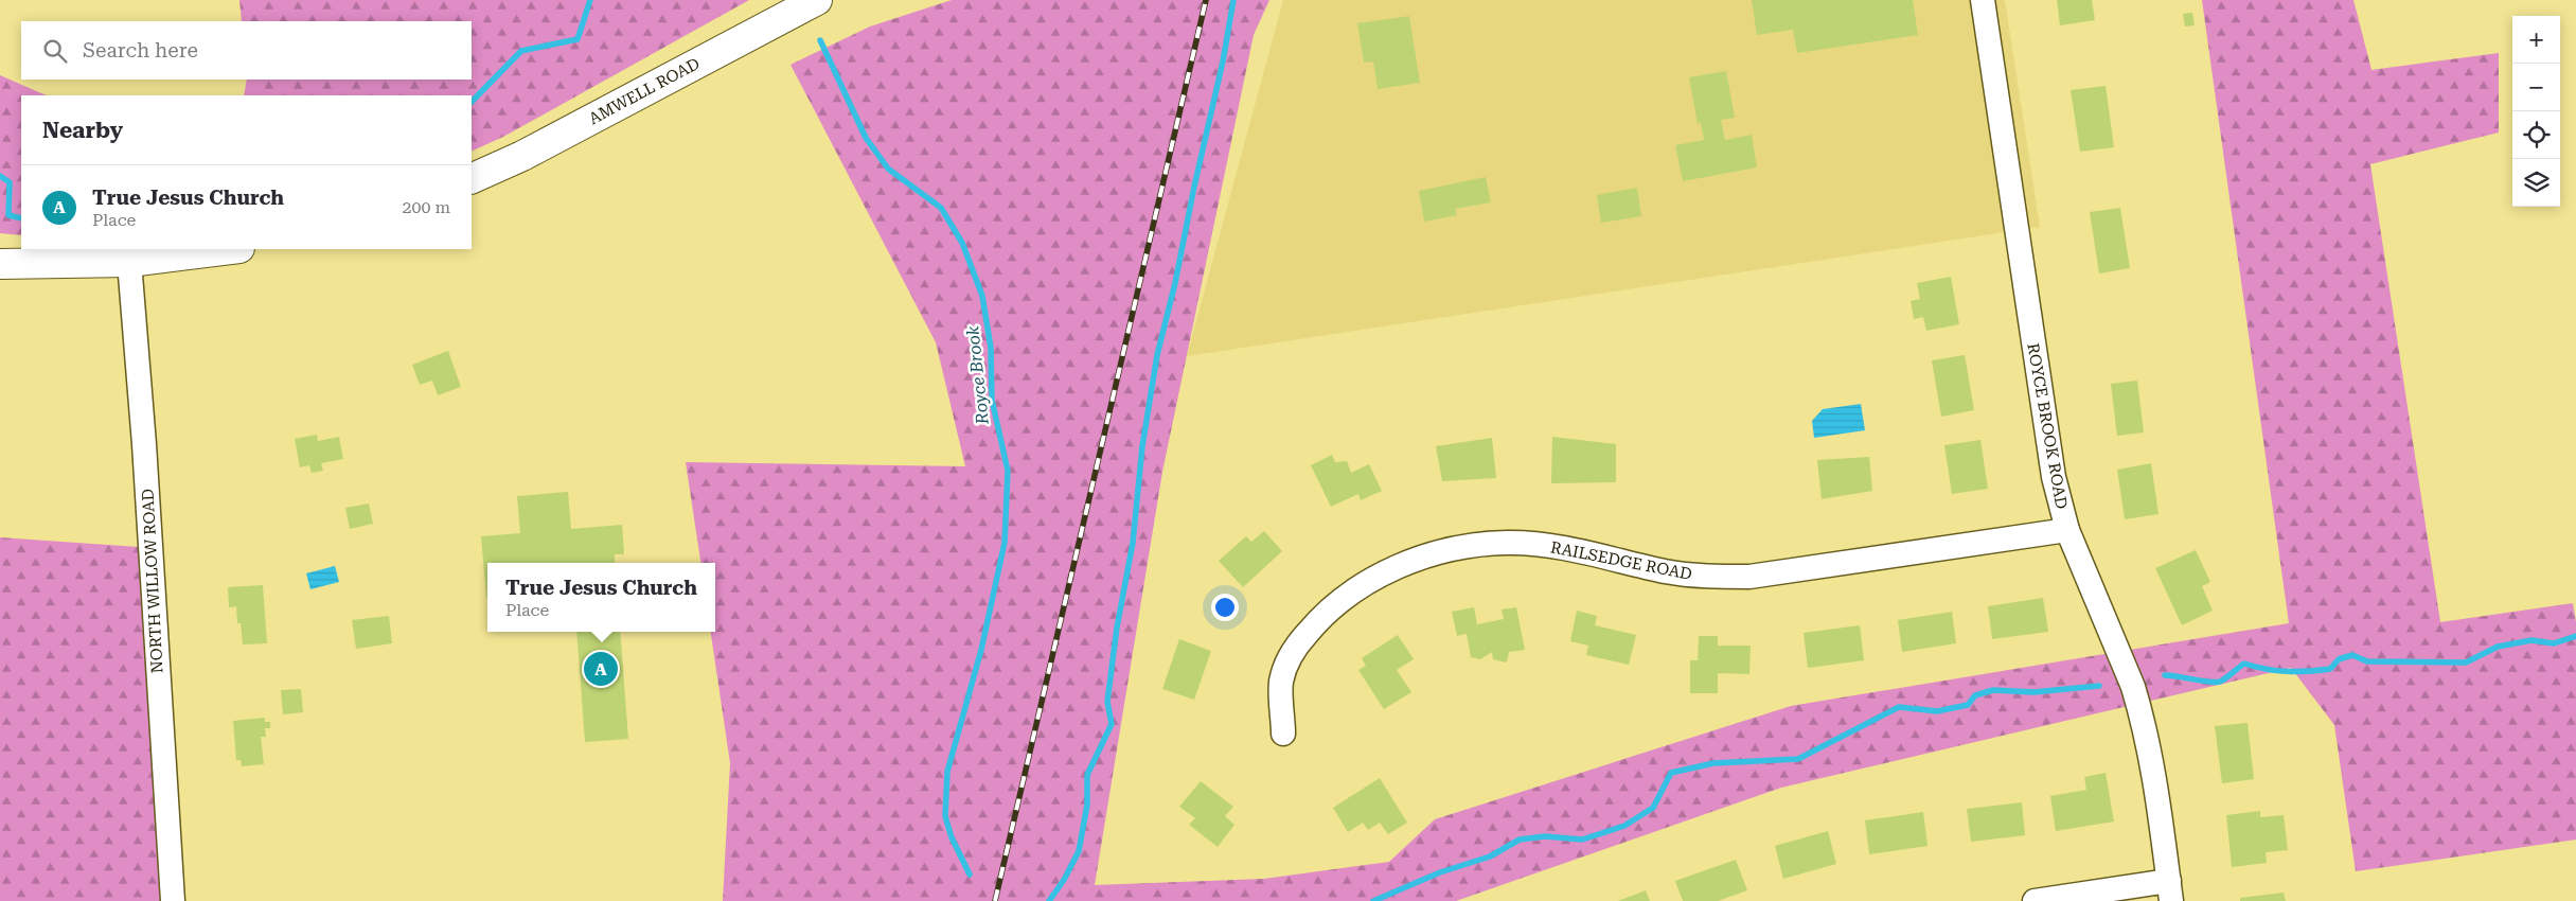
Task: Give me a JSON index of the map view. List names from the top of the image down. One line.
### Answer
{"streets":{"main road":["AMWELL ROAD"],"street":["ROYCE BROOK ROAD","RAILSEDGE ROAD","NORTH WILLOW ROAD"]},"crossings":[["ROYCE BROOK ROAD","RAILSEDGE ROAD"]],"water":["Royce Brook"],"page":{"map_buttons":["+","−"],"search":"Search here","heading":"Nearby","list":[{"mark":"A","name":"True Jesus Church","note":"Place","value":"200 m"}],"popup":["True Jesus Church","Place"],"pins":"A"}}
